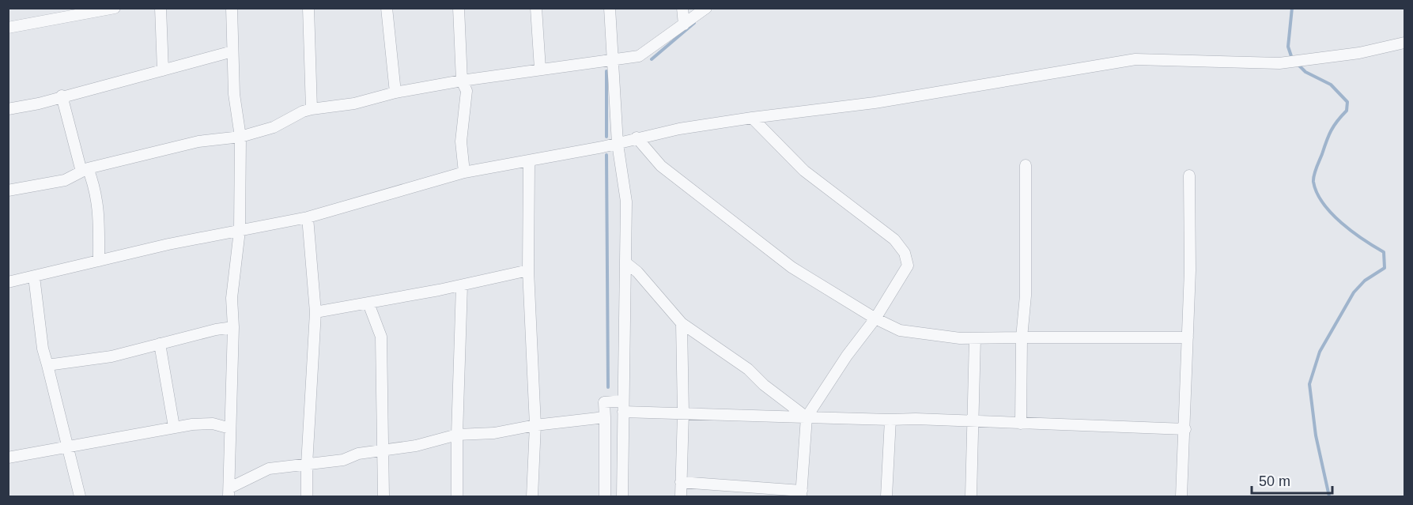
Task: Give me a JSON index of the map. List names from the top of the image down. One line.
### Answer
{"scale_bar":"50 m"}
